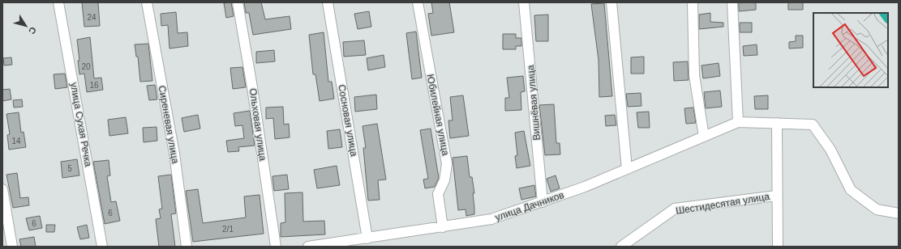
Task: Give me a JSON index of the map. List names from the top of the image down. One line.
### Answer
{"streets":{"street":["Вишнёвая улица","Юбилейная улица","Сосновая улица","улица Сухая Речка","Сиреневая улица","Ольховая улица","Шестидесятая улица","улица Дачников"]},"crossings":[["Вишнёвая улица","улица Дачников"],["Юбилейная улица","улица Дачников"],["Сосновая улица","улица Дачников"]],"house_numbers":["24","20","16","14","5","6","6","2/1"],"north":"bottom right"}
